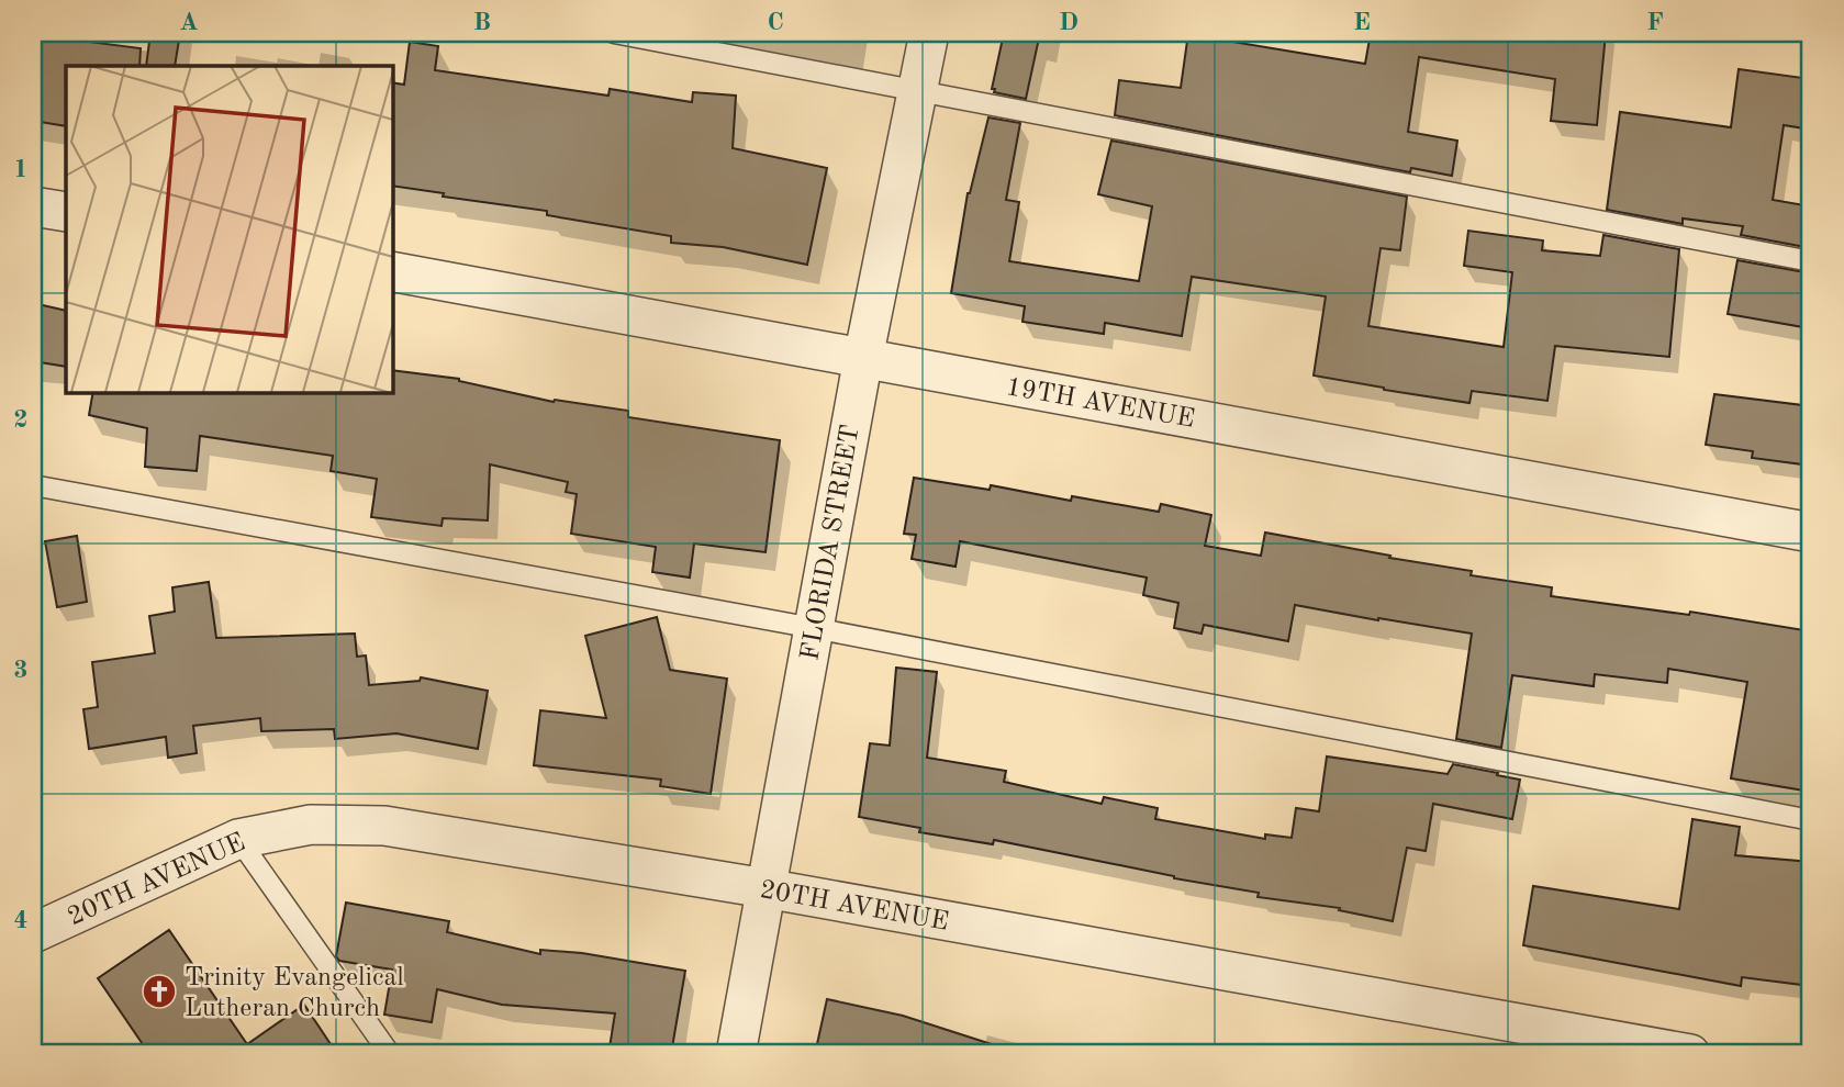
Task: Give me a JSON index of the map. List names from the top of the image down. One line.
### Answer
{"streets":{"street":["19TH AVENUE","FLORIDA STREET","20TH AVENUE"]},"crossings":[["19TH AVENUE","FLORIDA STREET"],["FLORIDA STREET","20TH AVENUE"]],"places":{"church":["Trinity Evangelical Lutheran Church"]},"grid":{"columns":["A","B","C","D","E","F"],"rows":["1","2","3","4"]}}
